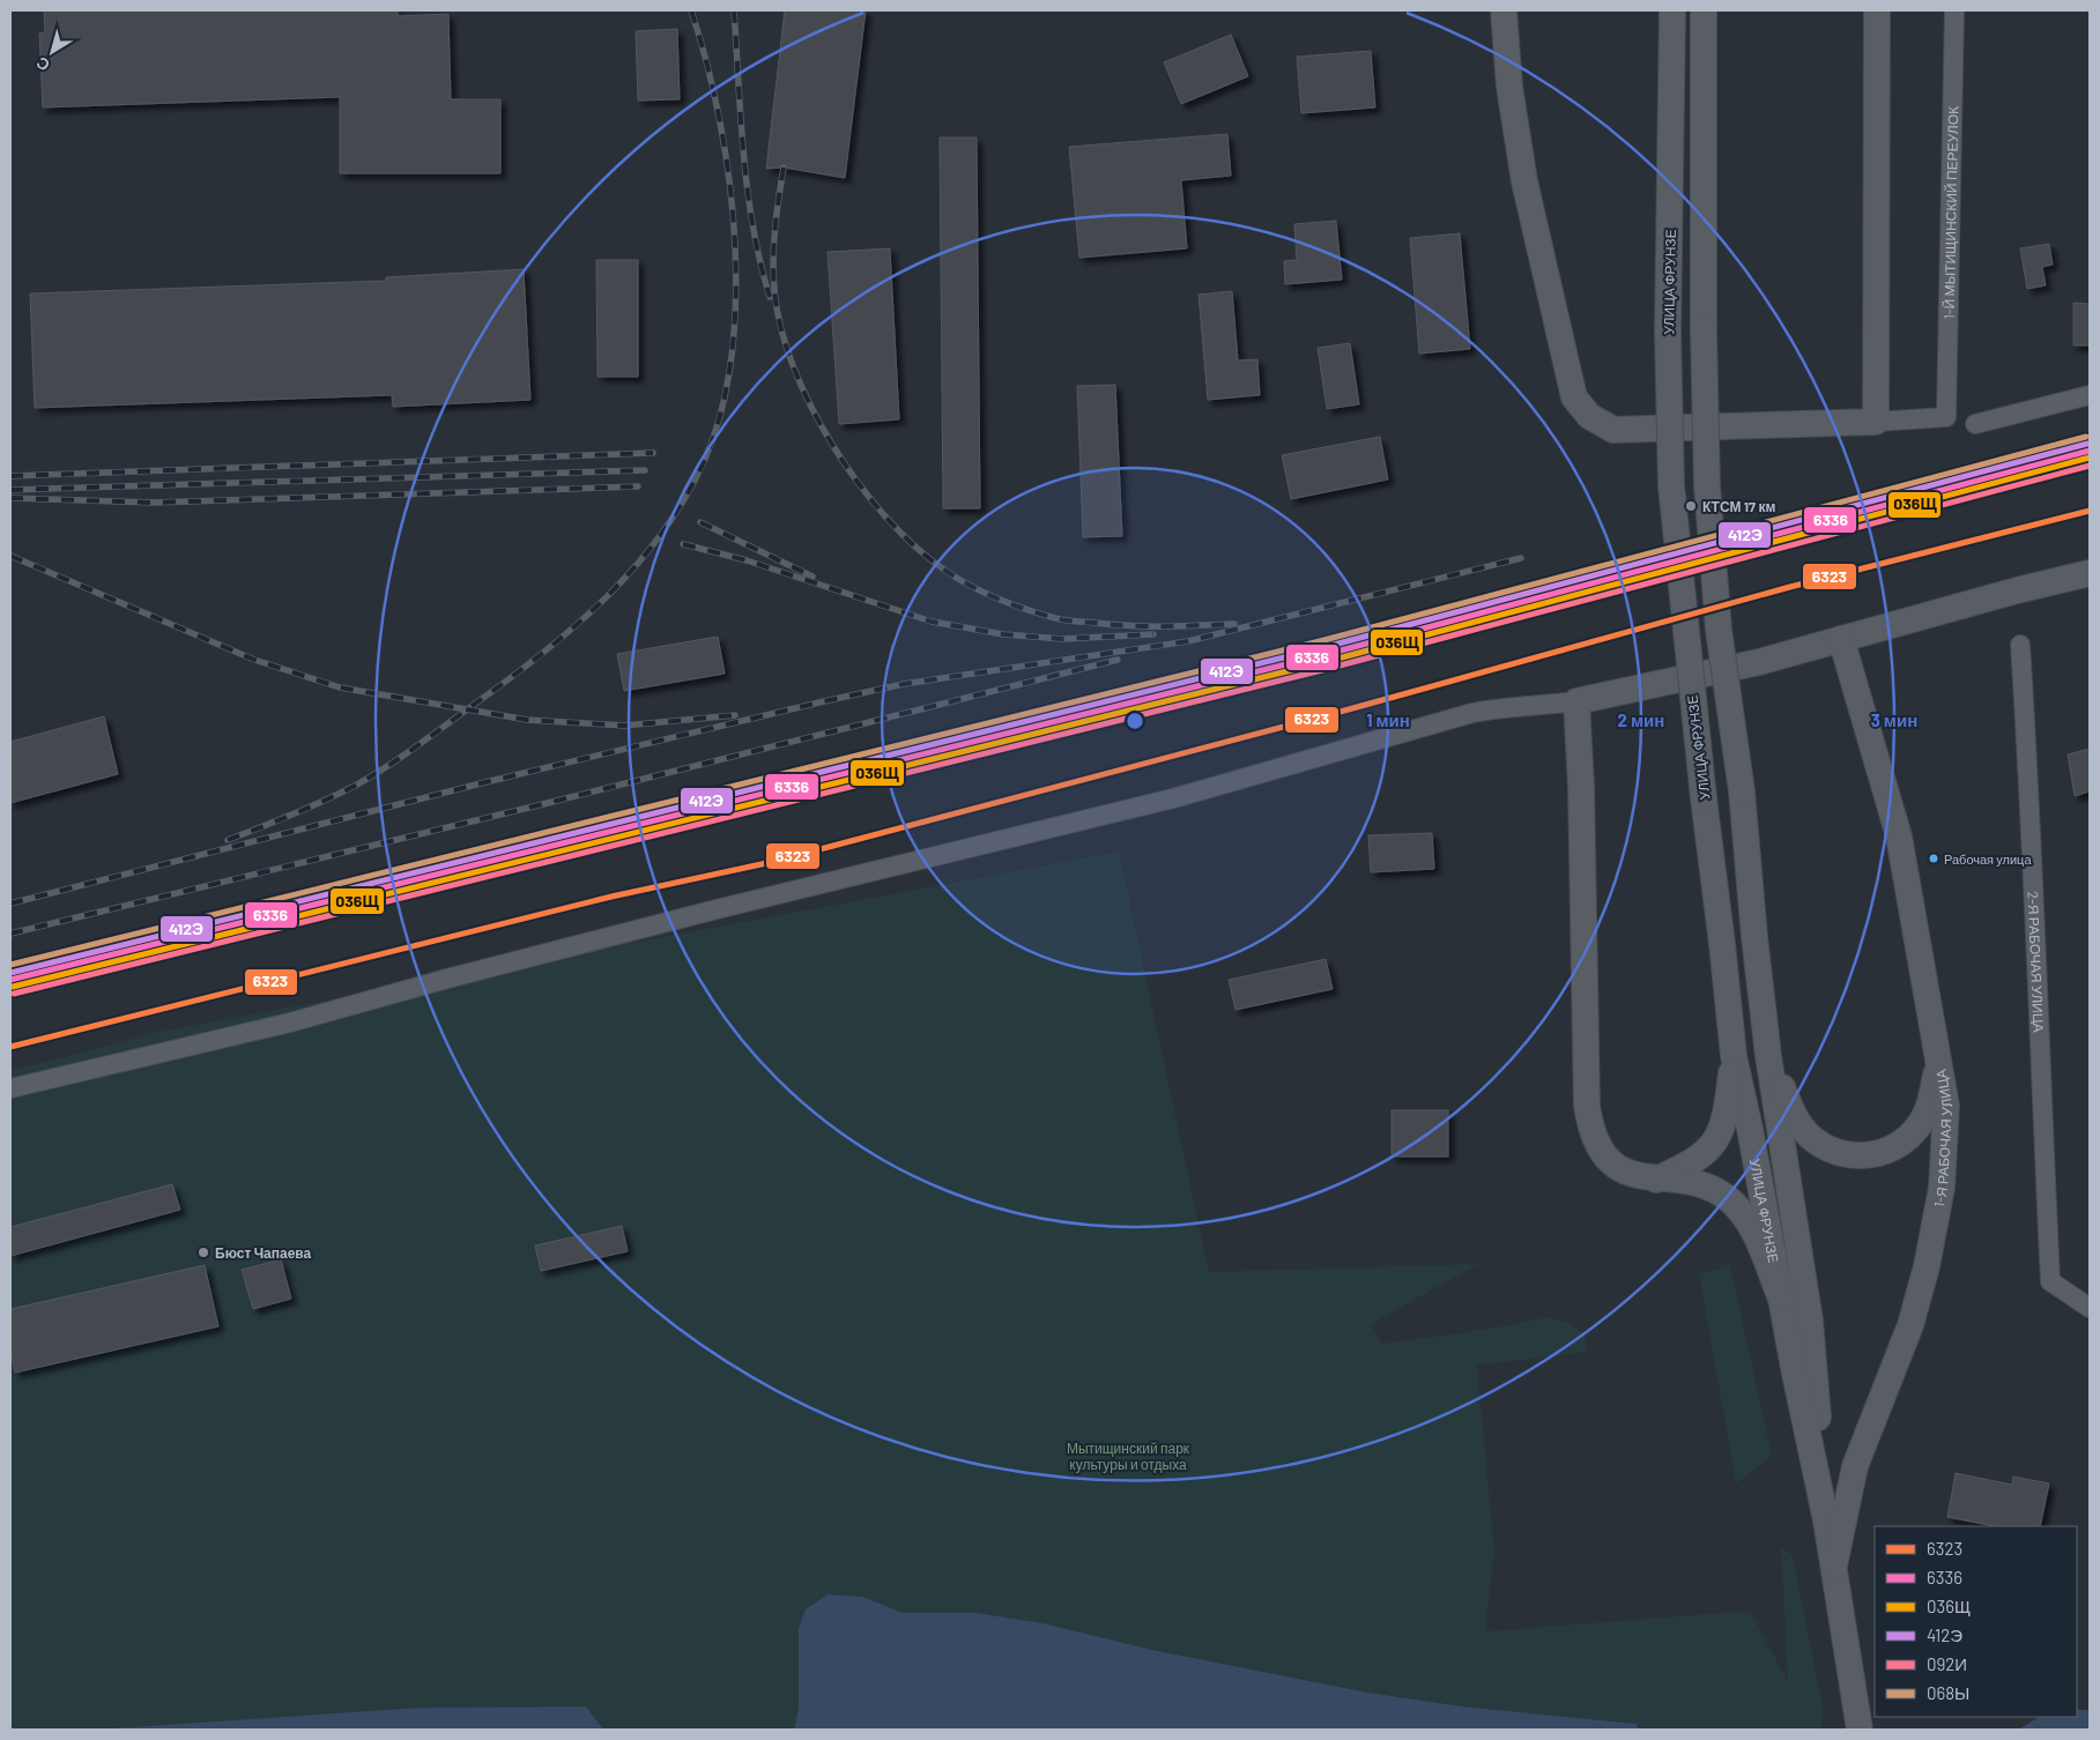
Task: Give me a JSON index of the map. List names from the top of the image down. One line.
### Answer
{"streets":{"main road":["УЛИЦА ФРУНЗЕ","1-Я РАБОЧАЯ УЛИЦА"],"street":["1-Й МЫТИЩИНСКИЙ ПЕРЕУЛОК","2-Я РАБОЧАЯ УЛИЦА"]},"crossings":[["УЛИЦА ФРУНЗЕ","1-Я РАБОЧАЯ УЛИЦА"]],"parks":["Мытищинский парк культуры и отдыха"],"places":["КТСМ 17 км","Рабочая улица","Бюст Чапаева"],"lines":["transit line 068Ы","transit line 412Э","transit line 6336","transit line 036Щ","transit line 092И","transit line 6323"],"legend":["6323","6336","036Щ","412Э","092И","068Ы"],"north":"bottom left","rings":["1 мин","2 мин","3 мин"]}
